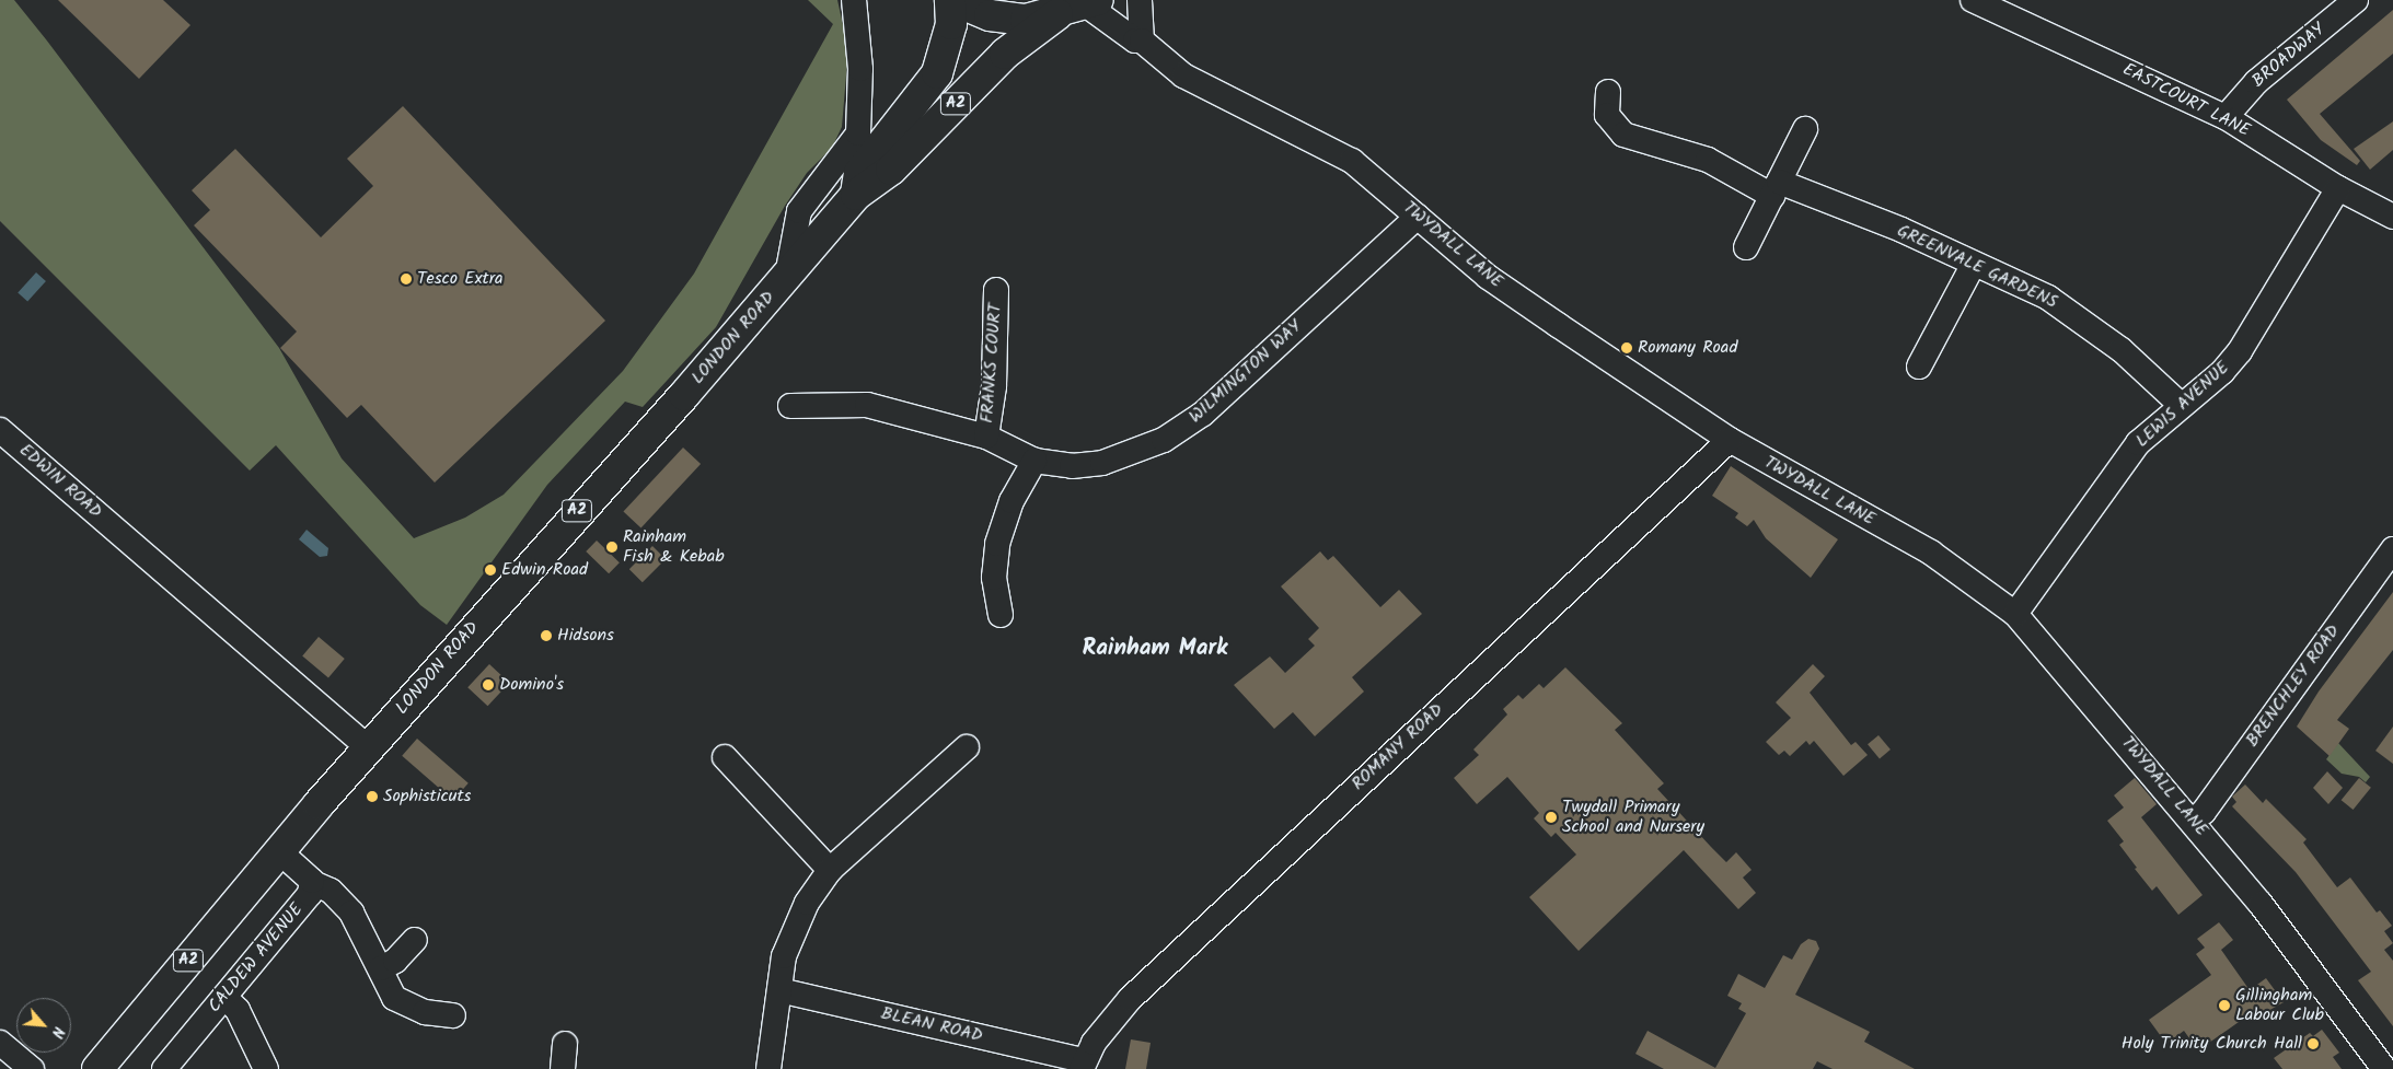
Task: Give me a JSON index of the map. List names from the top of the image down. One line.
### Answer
{"streets":{"main road":["A2","LONDON ROAD"],"street":["BROADWAY","EASTCOURT LANE","TWYDALL LANE","GREENVALE GARDENS","FRANKS COURT","WILMINGTON WAY","LEWIS AVENUE","EDWIN ROAD","BRENCHLEY ROAD","ROMANY ROAD","CALDEW AVENUE","BLEAN ROAD"]},"crossings":[["BROADWAY","EASTCOURT LANE"],["EASTCOURT LANE","LEWIS AVENUE"],["TWYDALL LANE","WILMINGTON WAY"],["TWYDALL LANE","LEWIS AVENUE"],["TWYDALL LANE","BRENCHLEY ROAD"],["TWYDALL LANE","ROMANY ROAD"],["GREENVALE GARDENS","LEWIS AVENUE"],["LONDON ROAD","EDWIN ROAD"],["FRANKS COURT","WILMINGTON WAY"],["ROMANY ROAD","BLEAN ROAD"]],"districts":["Rainham Mark"],"places":["Tesco Extra","Romany Road","Rainham Fish & Kebab","Edwin Road","Hidsons","Domino's","Sophisticuts","Twydall Primary School and Nursery","Gillingham Labour Club","Holy Trinity Church Hall"],"north":"bottom right"}
